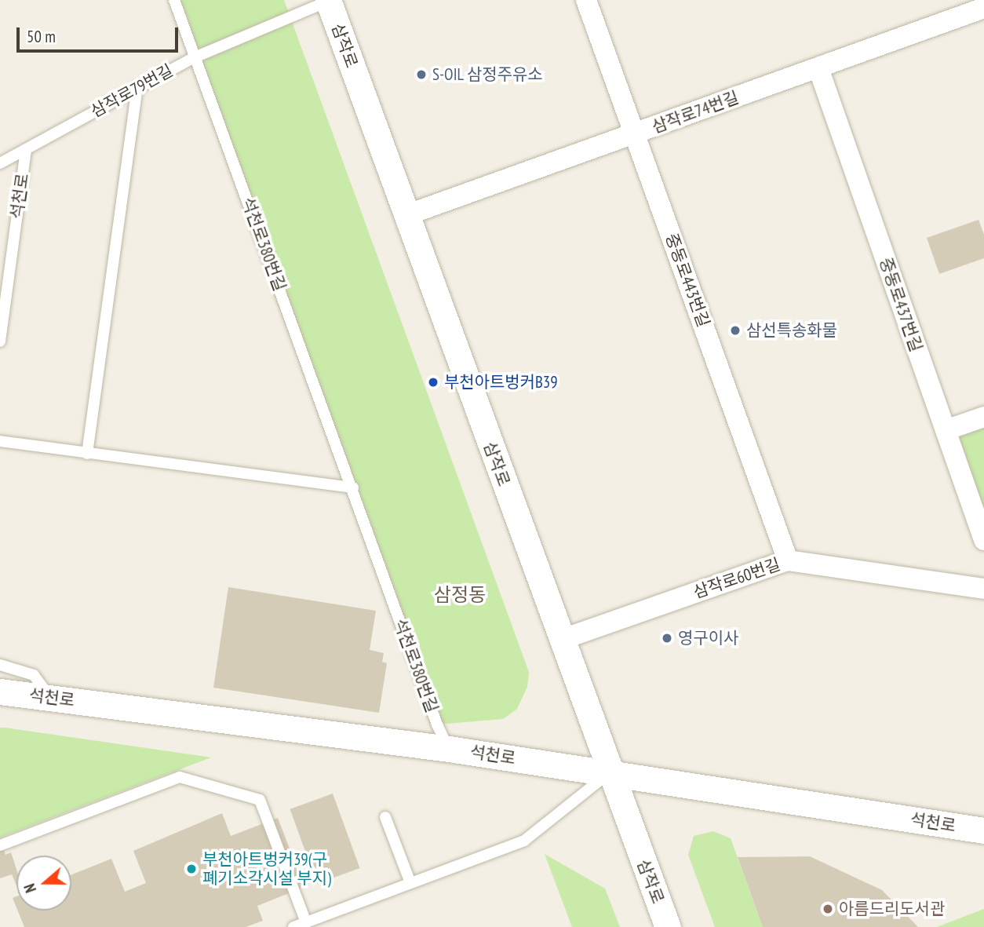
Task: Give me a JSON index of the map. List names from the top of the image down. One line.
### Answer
{"streets":{"street":["삼작로","삼작로74번길","석천로","중동로443번길","중동로437번길","삼작로60번길"],"lane":["삼작로79번길","석천로380번길"]},"crossings":[["삼작로","삼작로79번길"],["삼작로","삼작로74번길"],["삼작로","석천로"],["삼작로","삼작로60번길"],["삼작로79번길","석천로"],["삼작로79번길","석천로380번길"],["삼작로74번길","중동로443번길"],["삼작로74번길","중동로437번길"],["석천로","석천로380번길"],["중동로443번길","삼작로60번길"]],"districts":["삼정동"],"places":["S-OIL 삼정주유소","삼선특송화물","부천아트벙커B39","영구이사","부천아트벙커39(구 폐기소각시설 부지)","아름드리도서관"],"scale_bar":"50 m","north":"left"}
